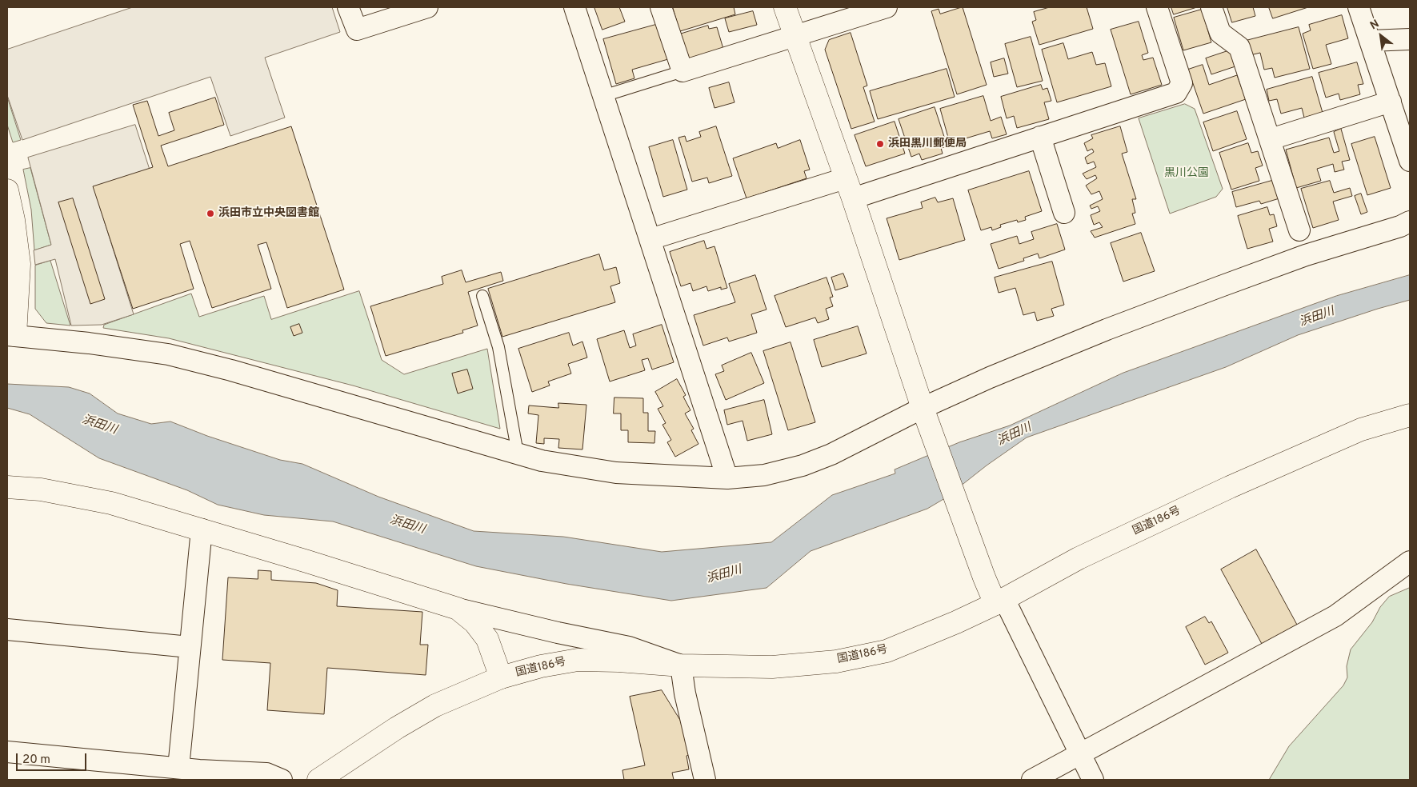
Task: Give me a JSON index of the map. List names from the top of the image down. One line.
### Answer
{"streets":{"main road":["国道186号"]},"water":["浜田川"],"parks":["黒川公園"],"places":["浜田黒川郵便局","浜田市立中央図書館"],"scale_bar":"20 m","north":"top left"}
